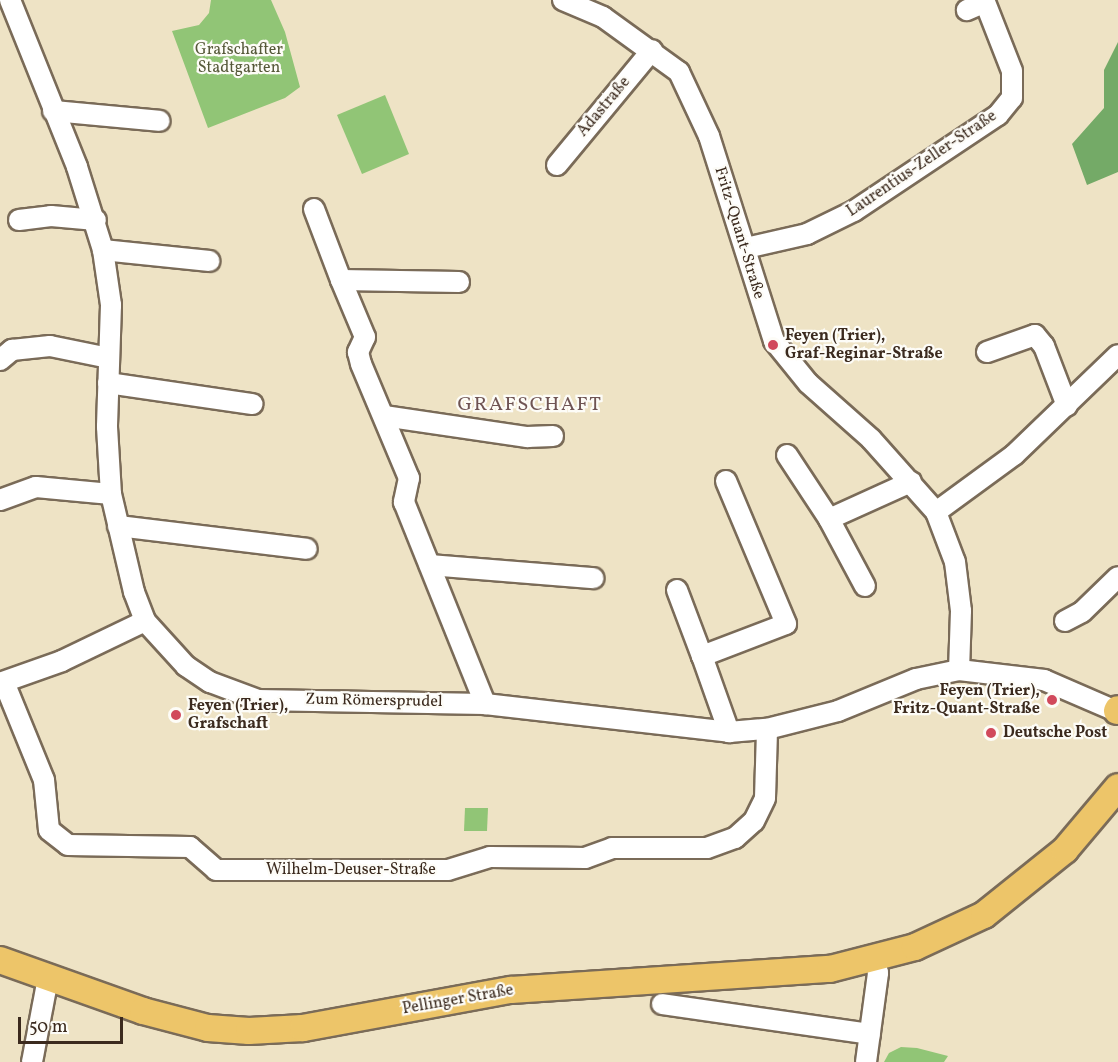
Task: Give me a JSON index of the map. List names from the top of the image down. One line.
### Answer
{"streets":{"main road":["Pellinger Straße"],"street":["Adastraße","Laurentius-Zeller-Straße","Fritz-Quant-Straße","Zum Römersprudel","Wilhelm-Deuser-Straße"]},"crossings":[["Adastraße","Fritz-Quant-Straße"],["Laurentius-Zeller-Straße","Fritz-Quant-Straße"],["Fritz-Quant-Straße","Zum Römersprudel"],["Zum Römersprudel","Wilhelm-Deuser-Straße"]],"districts":["GRAFSCHAFT"],"parks":["Grafschafter Stadtgarten"],"places":["Feyen (Trier), Graf-Reginar-Straße","Feyen (Trier), Fritz-Quant-Straße","Feyen (Trier), Grafschaft","Deutsche Post"],"scale_bar":"50 m"}
